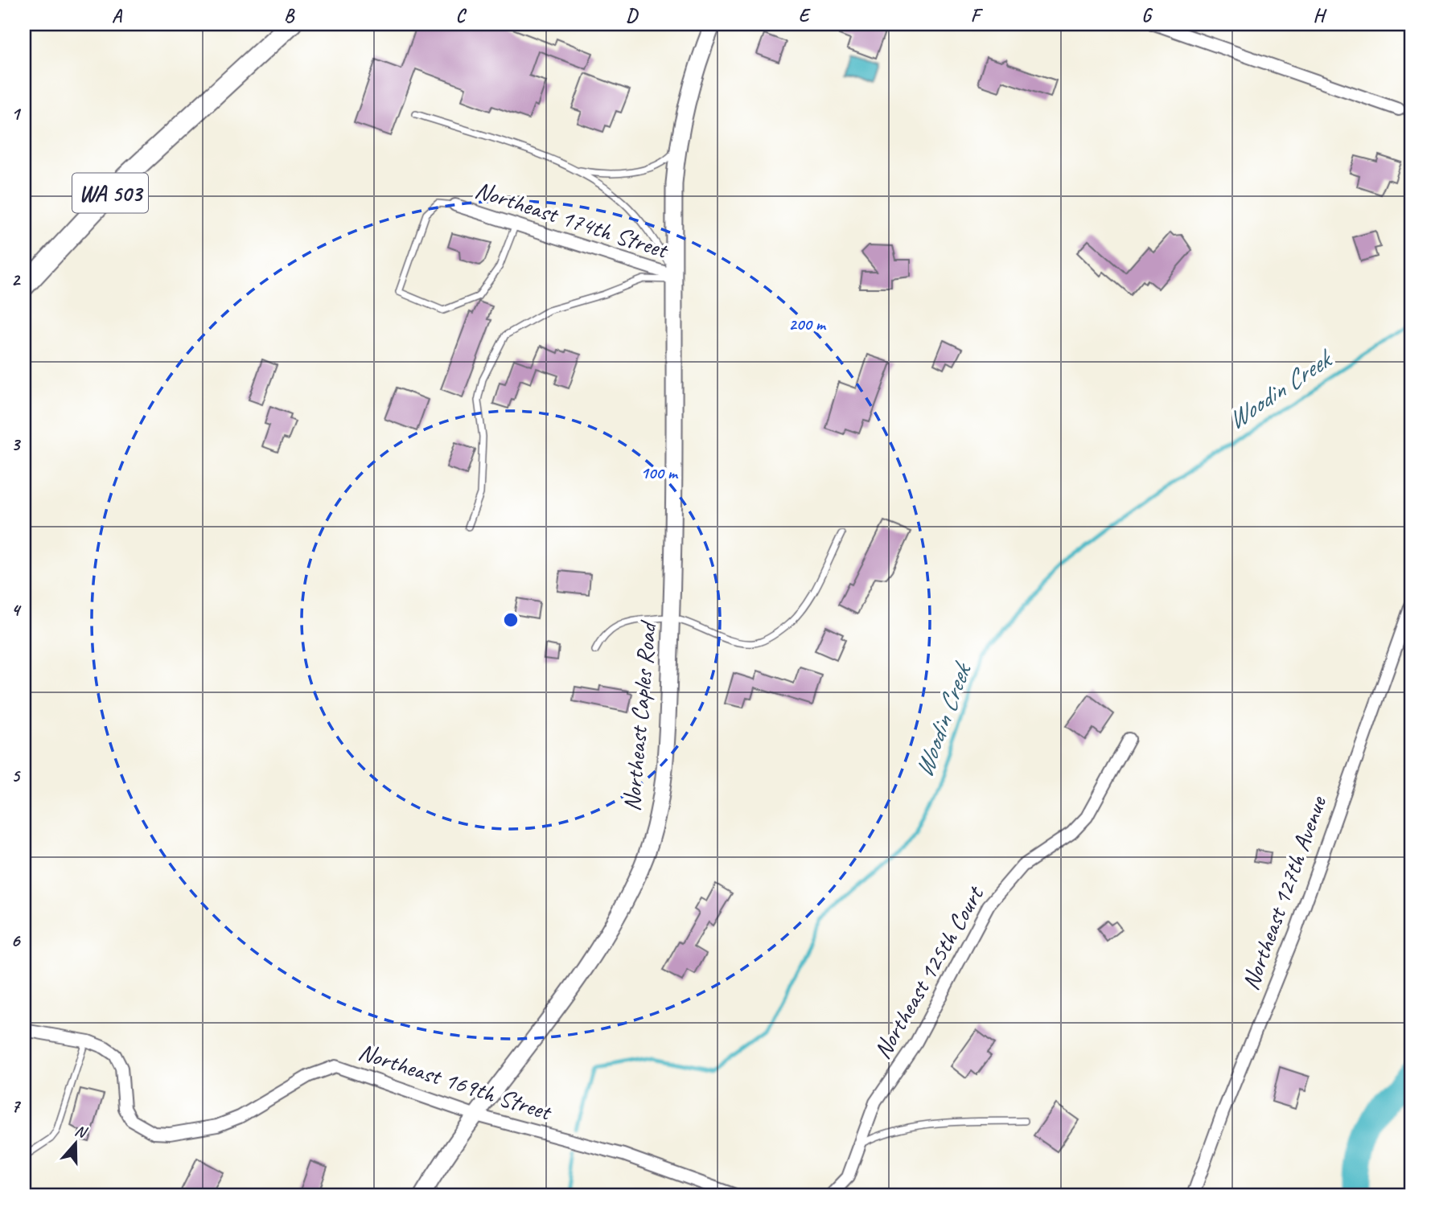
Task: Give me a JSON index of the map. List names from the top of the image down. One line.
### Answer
{"streets":{"highway":["WA 503"],"main road":["Northeast Caples Road"],"street":["Northeast 174th Street","Northeast 127th Avenue","Northeast 125th Court","Northeast 169th Street"]},"crossings":[["Northeast 174th Street","Northeast Caples Road"],["Northeast Caples Road","Northeast 169th Street"]],"water":["Woodin Creek"],"north":"top","grid":{"columns":["A","B","C","D","E","F","G","H"],"rows":["1","2","3","4","5","6","7"]},"rings":["200 m","100 m"]}
